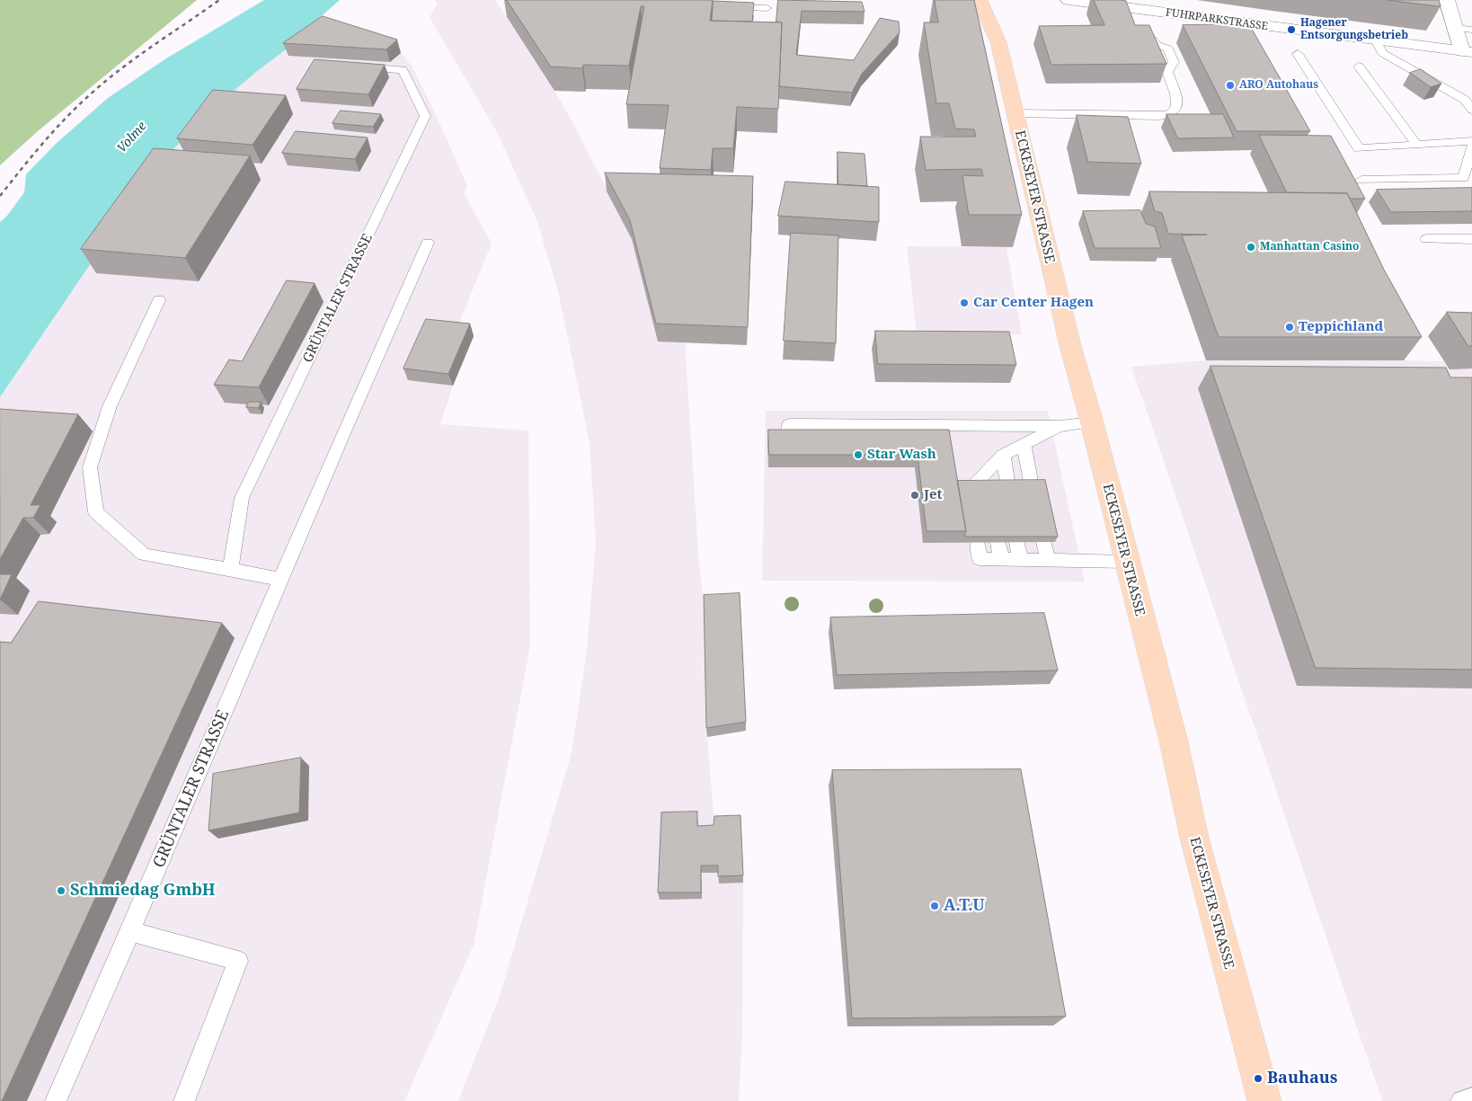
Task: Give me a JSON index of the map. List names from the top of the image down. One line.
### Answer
{"streets":{"main road":["FUHRPARKSTRASSE","ECKESEYER STRASSE"],"lane":["GRÜNTALER STRASSE"]},"water":["Volme"],"places":["Hagener Entsorgungsbetrieb","ARO Autohaus","Manhattan Casino","Car Center Hagen","Teppichland","Star Wash","Jet","Schmiedag GmbH","A.T.U","Bauhaus"]}
